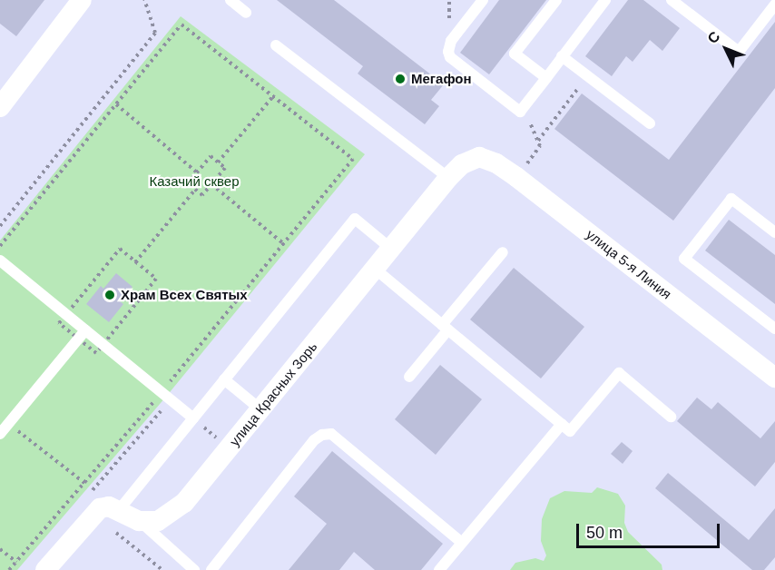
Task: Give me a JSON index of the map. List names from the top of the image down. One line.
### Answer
{"streets":{"street":["улица 5-я Линия","улица Красных Зорь"]},"crossings":[["улица 5-я Линия","улица Красных Зорь"]],"parks":["Казачий сквер"],"places":["Мегафон","Храм Всех Святых"],"scale_bar":"50 m","north":"top left"}
